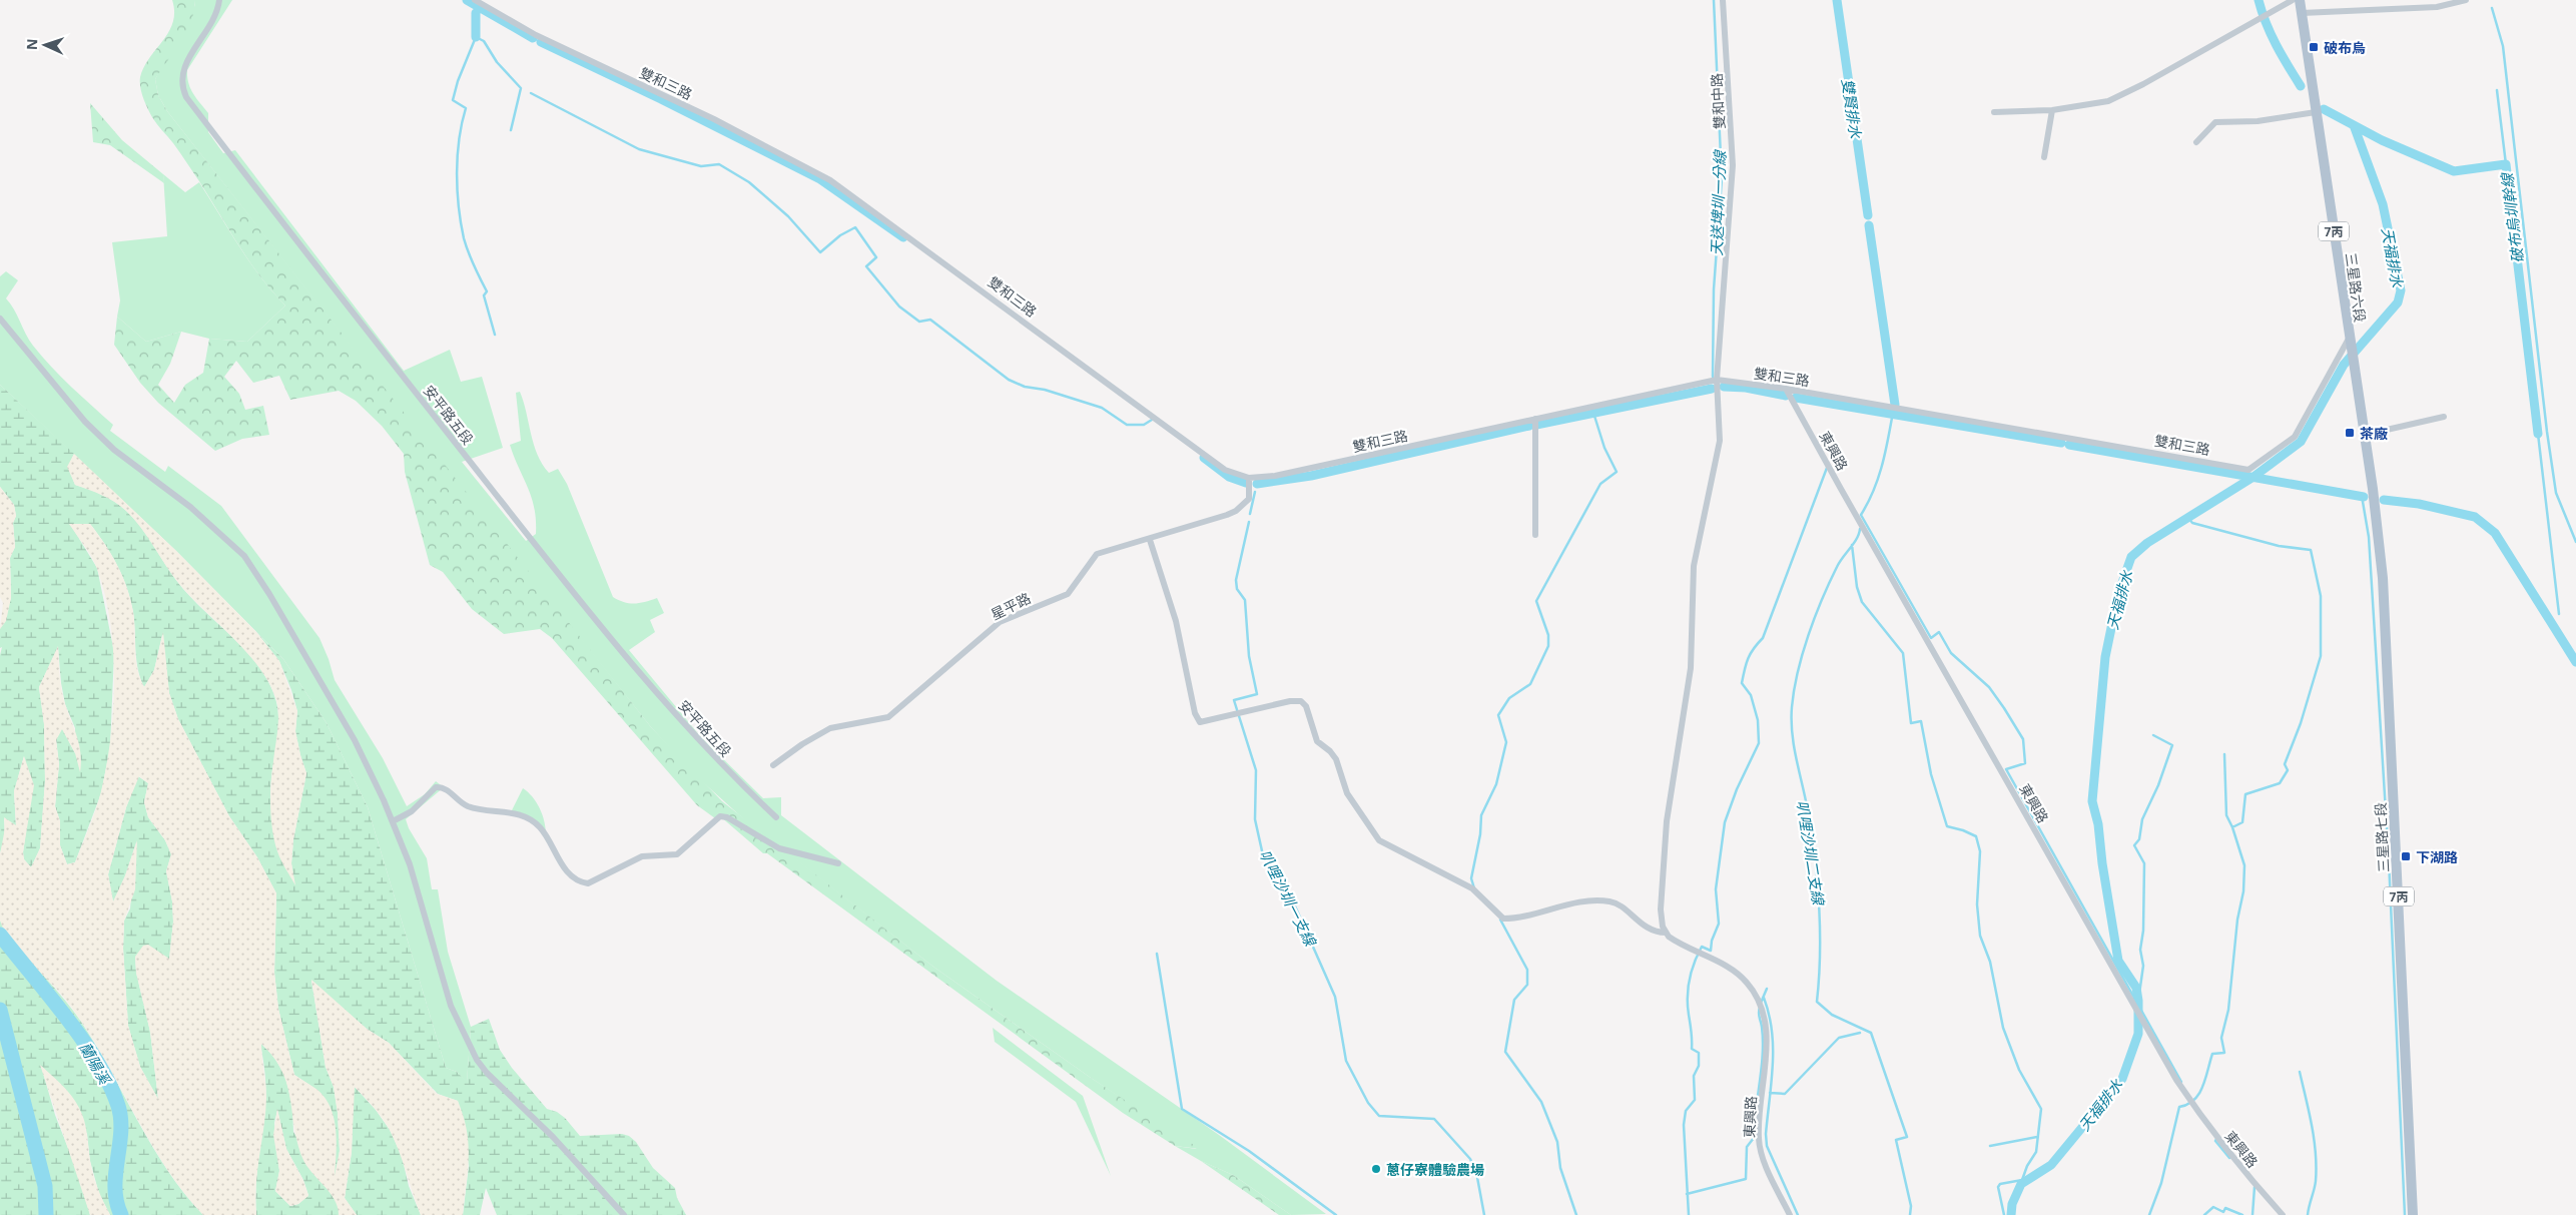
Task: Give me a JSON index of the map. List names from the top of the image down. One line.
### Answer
{"streets":{"main road":["7丙","三星路六段","三星路七段"],"street":["雙和三路","雙和中路","安平路五段","東興路","星平路"]},"crossings":[["雙和三路","雙和中路"],["雙和三路","三星路六段"],["雙和三路","東興路"],["雙和三路","星平路"],["三星路六段","三星路七段"],["東興路","星平路"]],"water":["雙賢排水","天送埤圳一分線","破布烏圳幹線","天福排水","叭哩沙圳二支線","叭哩沙圳一支線","蘭陽溪"],"places":{"transit":["破布烏","茶廠","下湖路"],"other":["蔥仔寮體驗農場"]},"north":"left"}
